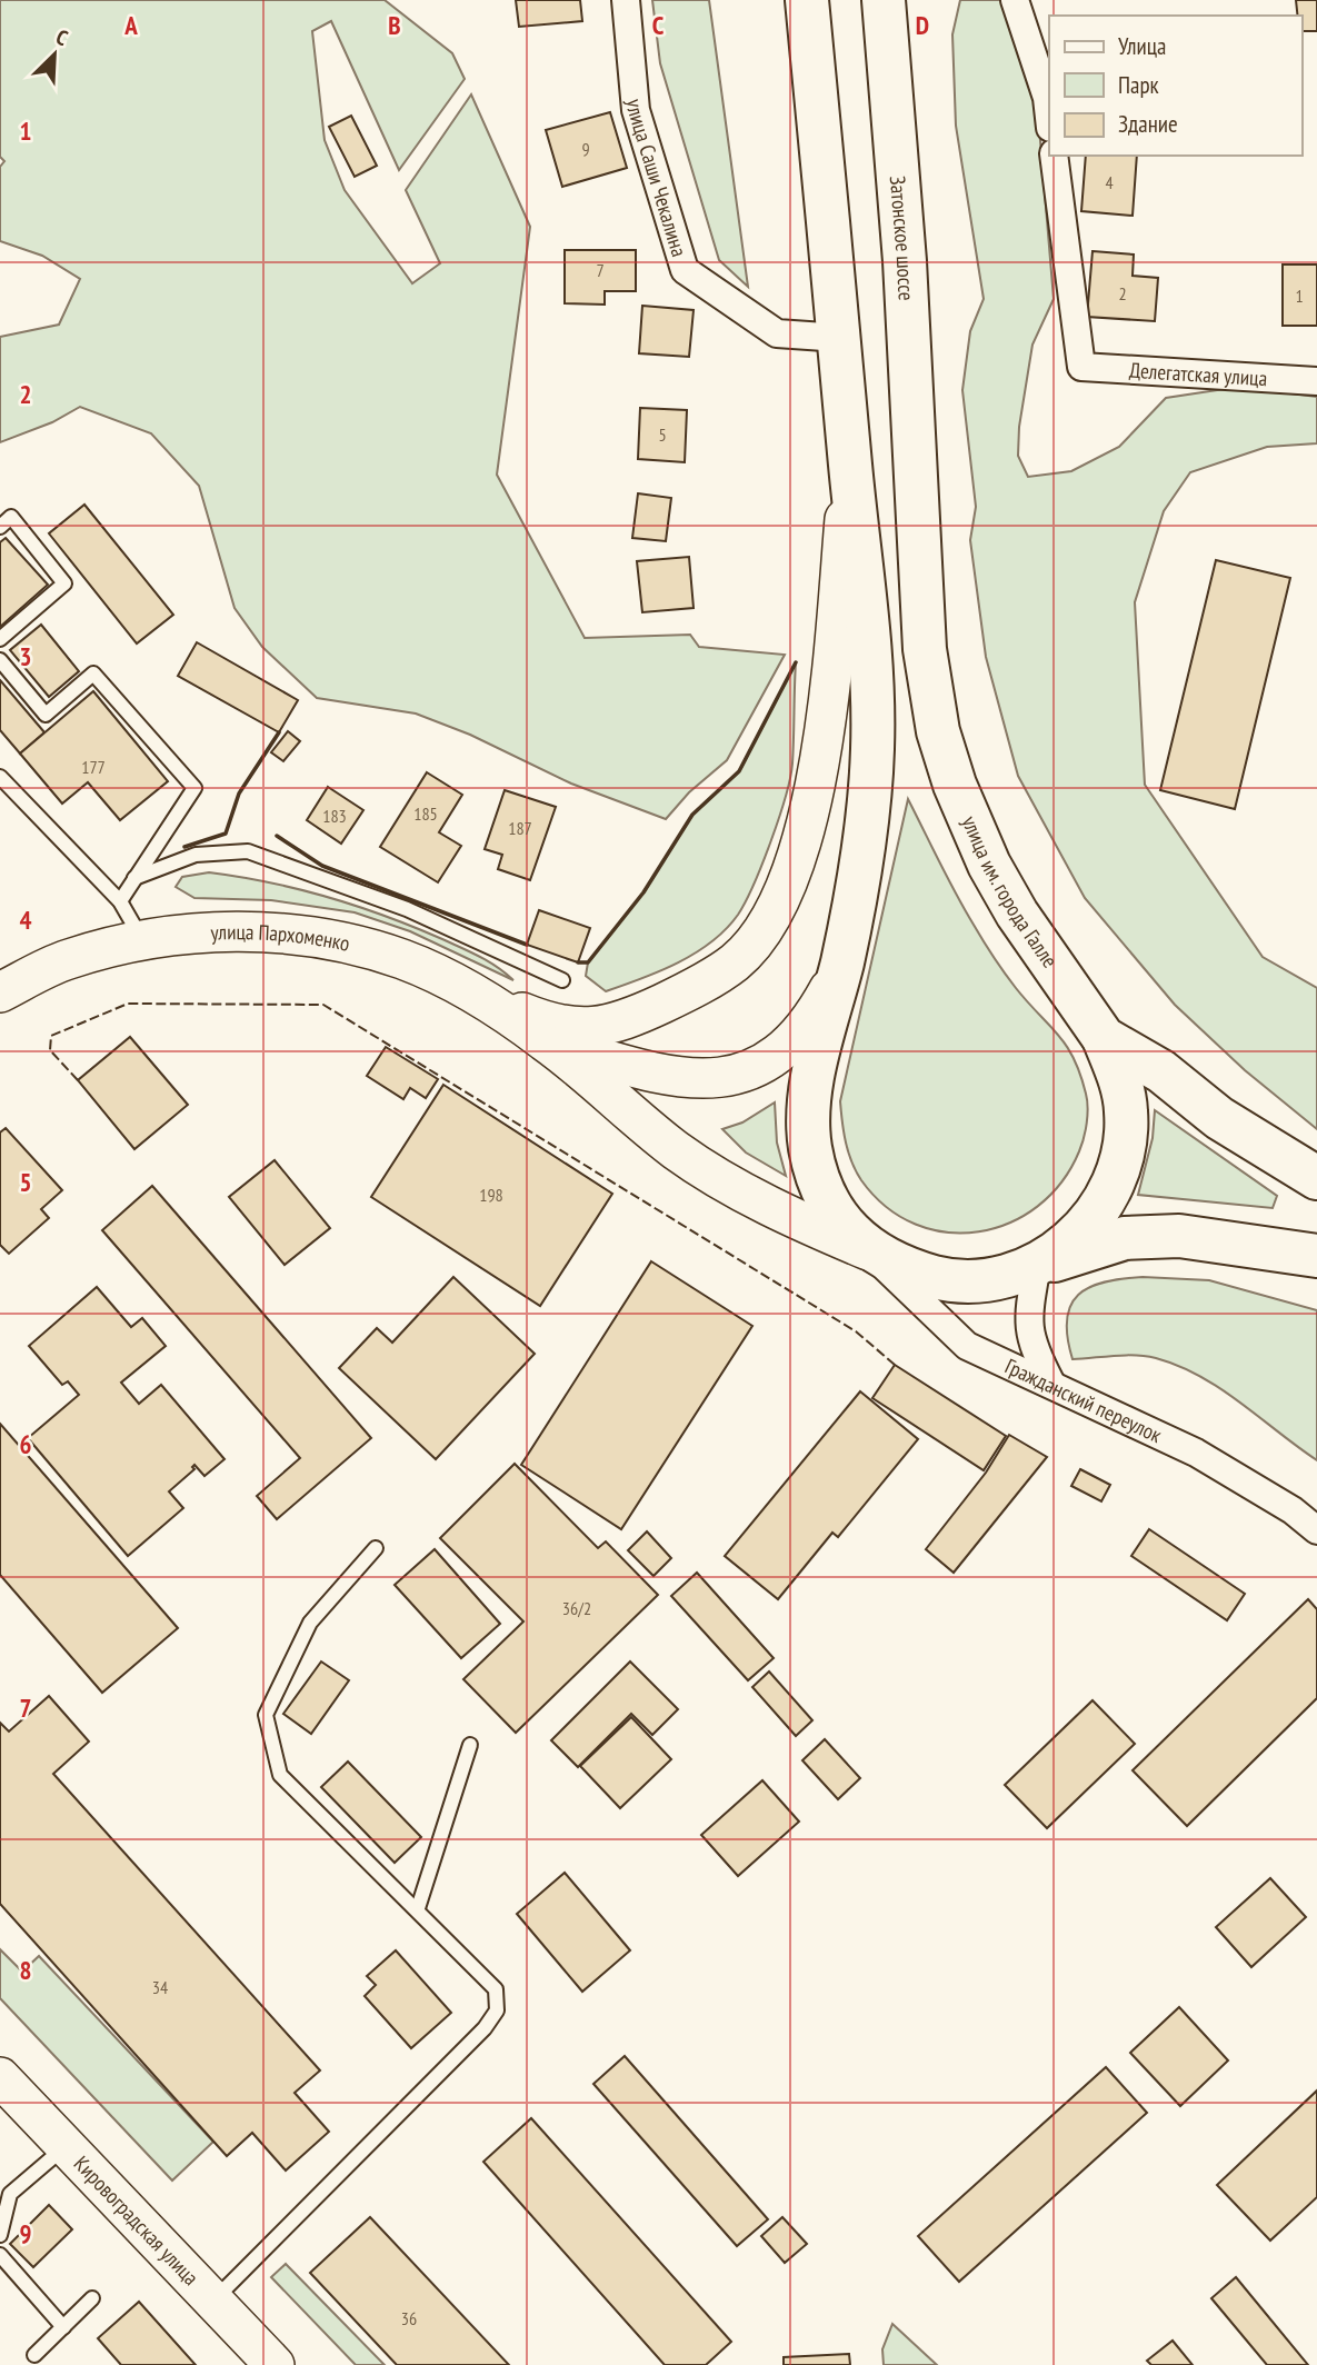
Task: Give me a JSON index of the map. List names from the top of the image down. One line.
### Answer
{"streets":{"main road":["Затонское шоссе","улица им. города Галле","улица Пархоменко","Кировоградская улица"],"street":["улица Саши Чекалина","Делегатская улица","Гражданский переулок"]},"crossings":[["Затонское шоссе","улица им. города Галле"],["улица Пархоменко","Гражданский переулок"]],"house_numbers":["9","4","7","2","1","5","177","185","183","187","198","36/2","34","36"],"legend":["Улица","Парк","Здание"],"north":"top right","grid":{"columns":["A","B","C","D"],"rows":["1","2","3","4","5","6","7","8","9"]}}
